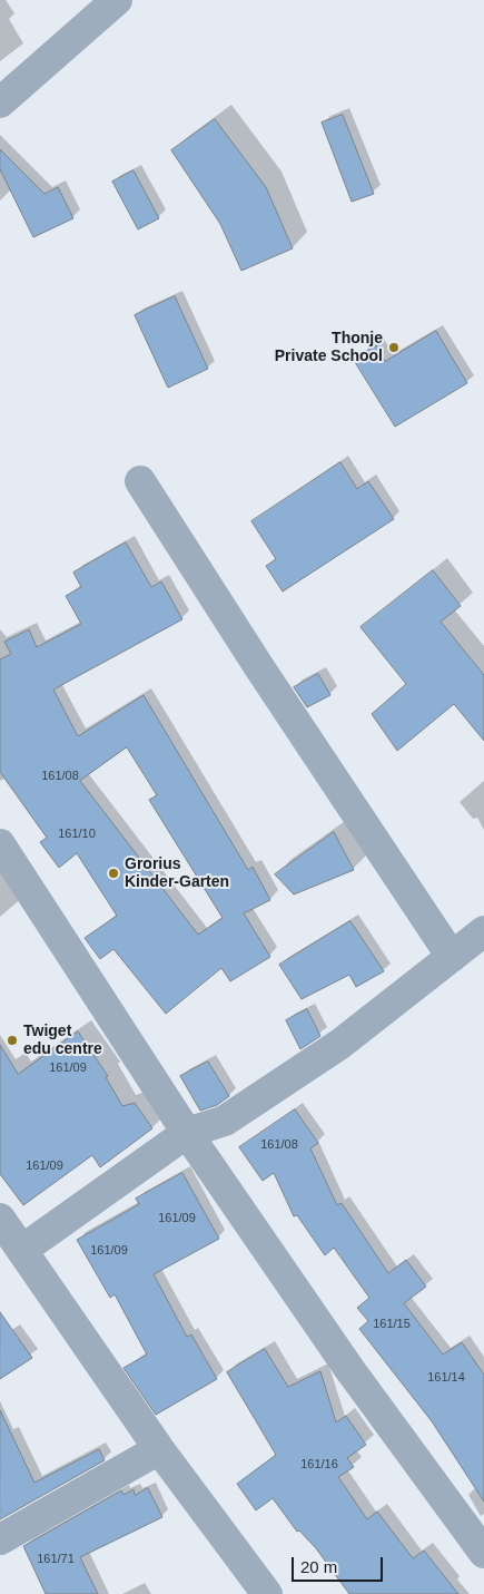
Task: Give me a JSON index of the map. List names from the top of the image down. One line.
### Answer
{"places":["Thonje Private School","Grorius Kinder-Garten","Twiget edu centre"],"house_numbers":["161/08","161/10","161/09","161/08","161/09","161/09","161/09","161/15","161/14","161/16","161/71"],"scale_bar":"20 m"}
